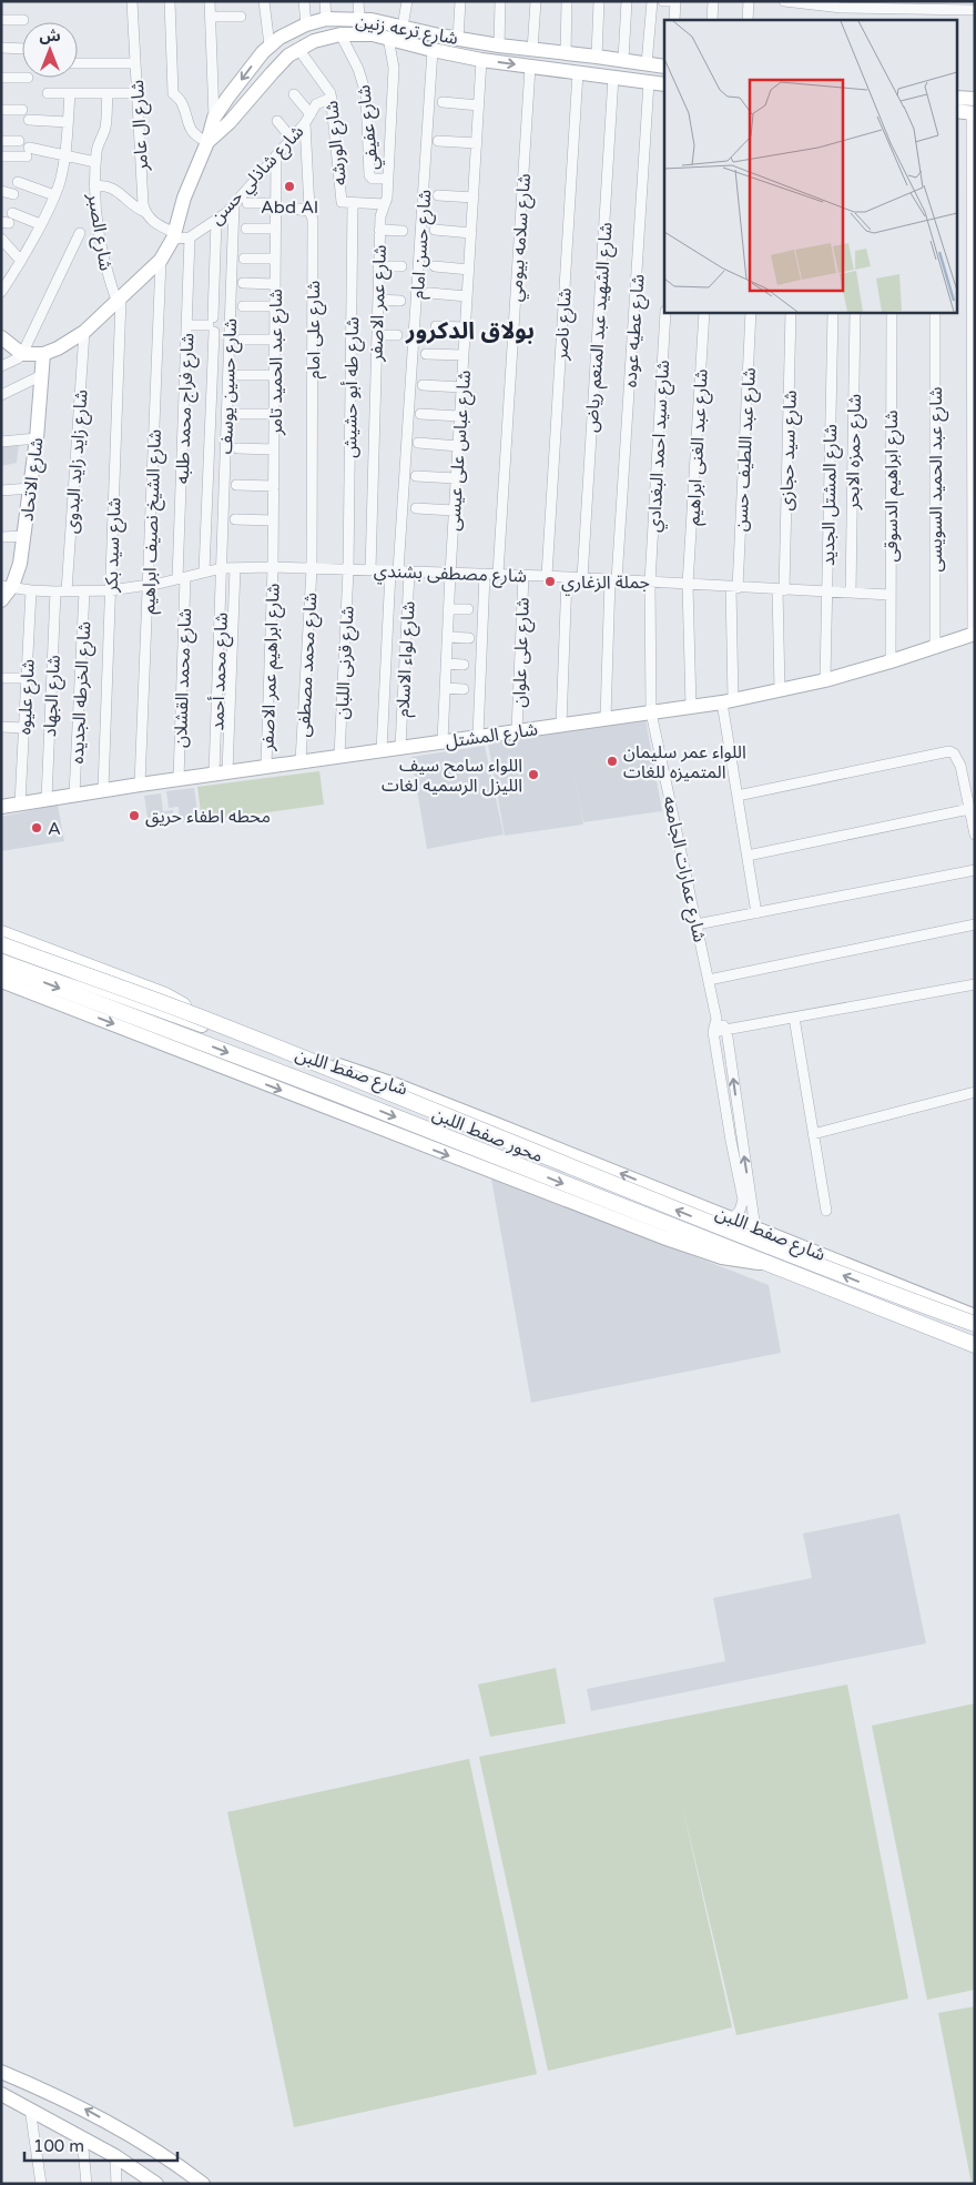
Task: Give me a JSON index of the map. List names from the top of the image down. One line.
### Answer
{"streets":{"main road":["محور صفط اللبن"],"street":["شارع ترعه زنين","شارع ال عامر","شارع عفيفي","شارع الورشه","شارع شاذلي حسن","شارع الصبر","شارع سلامه بيومي","شارع حسن امام","شارع عمر الاصفر","شارع ناصر","شارع الشهيد عبد المنعم رياض","شارع على امام","شارع عطيه عوده","شارع عبد الحميد تامر","شارع حسين يوسف","شارع طه أبو حشيش","شارع فراج محمد طلبه","شارع سيد احمد البغدادي","شارع عبد الغنى ابراهيم","شارع عبد اللطيف حسن","شارع عباس على عيسى","شارع سيد حجازى","شارع حمزه الابحر","شارع زايد زايد البدوى","شارع الاتحاد","شارع عبد الحميد السويسى","شارع ابراهيم الدسوقى","شارع المشتل الجديد","شارع الشيخ نصيف ابراهيم","شارع سيد بكر","شارع مصطفى بشندي","شارع على علوان","شارع لواء الاسلام","شارع قرنى اللبان","شارع محمد مصطفى","شارع ابراهيم عمر الاصفر","شارع محمد أحمد","شارع محمد القشلان","شارع الخرطه الجديده","شارع الجهاد","شارع عليوه","شارع المشتل","شارع عمارات الجامعه","شارع صفط اللبن"]},"crossings":[["شارع ترعه زنين","شارع عفيفي"],["شارع ترعه زنين","شارع الورشه"],["شارع ترعه زنين","شارع شاذلي حسن"],["شارع ترعه زنين","شارع الصبر"],["شارع ترعه زنين","شارع سلامه بيومي"],["شارع ترعه زنين","شارع حسن امام"],["شارع ترعه زنين","شارع عمر الاصفر"],["شارع ترعه زنين","شارع ناصر"],["شارع ترعه زنين","شارع الشهيد عبد المنعم رياض"],["شارع ترعه زنين","شارع عطيه عوده"],["شارع ترعه زنين","شارع عباس على عيسى"],["شارع ترعه زنين","شارع زايد زايد البدوى"],["شارع ترعه زنين","شارع الاتحاد"],["شارع ترعه زنين","شارع الشيخ نصيف ابراهيم"],["شارع ترعه زنين","شارع سيد بكر"],["شارع عفيفي","شارع عمر الاصفر"],["شارع الورشه","شارع شاذلي حسن"],["شارع الورشه","شارع طه أبو حشيش"],["شارع شاذلي حسن","شارع عبد الحميد تامر"],["شارع شاذلي حسن","شارع حسين يوسف"],["شارع شاذلي حسن","شارع فراج محمد طلبه"],["شارع الصبر","شارع سيد بكر"],["شارع سلامه بيومي","شارع مصطفى بشندي"],["شارع حسن امام","شارع مصطفى بشندي"],["شارع حسن امام","شارع المشتل"],["شارع عمر الاصفر","شارع مصطفى بشندي"],["شارع ناصر","شارع مصطفى بشندي"],["شارع الشهيد عبد المنعم رياض","شارع مصطفى بشندي"],["شارع على امام","شارع مصطفى بشندي"],["شارع على امام","شارع محمد مصطفى"],["شارع عطيه عوده","شارع مصطفى بشندي"],["شارع عطيه عوده","شارع المشتل"],["شارع عبد الحميد تامر","شارع مصطفى بشندي"],["شارع عبد الحميد تامر","شارع ابراهيم عمر الاصفر"],["شارع حسين يوسف","شارع مصطفى بشندي"],["شارع حسين يوسف","شارع محمد أحمد"],["شارع طه أبو حشيش","شارع مصطفى بشندي"],["شارع طه أبو حشيش","شارع قرنى اللبان"],["شارع فراج محمد طلبه","شارع مصطفى بشندي"],["شارع فراج محمد طلبه","شارع محمد القشلان"],["شارع سيد احمد البغدادي","شارع مصطفى بشندي"],["شارع سيد احمد البغدادي","شارع المشتل"],["شارع سيد احمد البغدادي","شارع عمارات الجامعه"],["شارع عبد الغنى ابراهيم","شارع مصطفى بشندي"],["شارع عبد الغنى ابراهيم","شارع المشتل"],["شارع عبد اللطيف حسن","شارع مصطفى بشندي"],["شارع عبد اللطيف حسن","شارع المشتل"],["شارع عباس على عيسى","شارع مصطفى بشندي"],["شارع عباس على عيسى","شارع المشتل"],["شارع سيد حجازى","شارع مصطفى بشندي"],["شارع سيد حجازى","شارع المشتل"],["شارع حمزه الابحر","شارع مصطفى بشندي"],["شارع زايد زايد البدوى","شارع مصطفى بشندي"],["شارع زايد زايد البدوى","شارع الجهاد"],["شارع الاتحاد","شارع مصطفى بشندي"],["شارع عبد الحميد السويسى","شارع المشتل"],["شارع ابراهيم الدسوقى","شارع مصطفى بشندي"],["شارع ابراهيم الدسوقى","شارع المشتل"],["شارع المشتل الجديد","شارع مصطفى بشندي"],["شارع المشتل الجديد","شارع المشتل"],["شارع الشيخ نصيف ابراهيم","شارع مصطفى بشندي"],["شارع الشيخ نصيف ابراهيم","شارع المشتل"],["شارع سيد بكر","شارع مصطفى بشندي"],["شارع سيد بكر","شارع المشتل"],["شارع مصطفى بشندي","شارع على علوان"],["شارع مصطفى بشندي","شارع لواء الاسلام"],["شارع مصطفى بشندي","شارع قرنى اللبان"],["شارع مصطفى بشندي","شارع محمد مصطفى"],["شارع مصطفى بشندي","شارع ابراهيم عمر الاصفر"],["شارع مصطفى بشندي","شارع محمد أحمد"],["شارع مصطفى بشندي","شارع محمد القشلان"],["شارع مصطفى بشندي","شارع الخرطه الجديده"],["شارع مصطفى بشندي","شارع الجهاد"],["شارع مصطفى بشندي","شارع عليوه"],["شارع على علوان","شارع المشتل"],["شارع لواء الاسلام","شارع المشتل"],["شارع قرنى اللبان","شارع المشتل"],["شارع محمد مصطفى","شارع المشتل"],["شارع ابراهيم عمر الاصفر","شارع المشتل"],["شارع محمد أحمد","شارع المشتل"],["شارع محمد القشلان","شارع المشتل"],["شارع الخرطه الجديده","شارع المشتل"],["شارع الجهاد","شارع المشتل"],["شارع عليوه","شارع المشتل"],["شارع المشتل","شارع عمارات الجامعه"],["شارع عمارات الجامعه","شارع صفط اللبن"]],"districts":["بولاق الدكرور"],"places":["Abd Al","جملة الزغاري","اللواء عمر سليمان المتميزه للغات","اللواء سامح سيف الليزل الرسميه لغات","محطه اطفاء حريق","A"],"scale_bar":"100 m","north":"top"}
